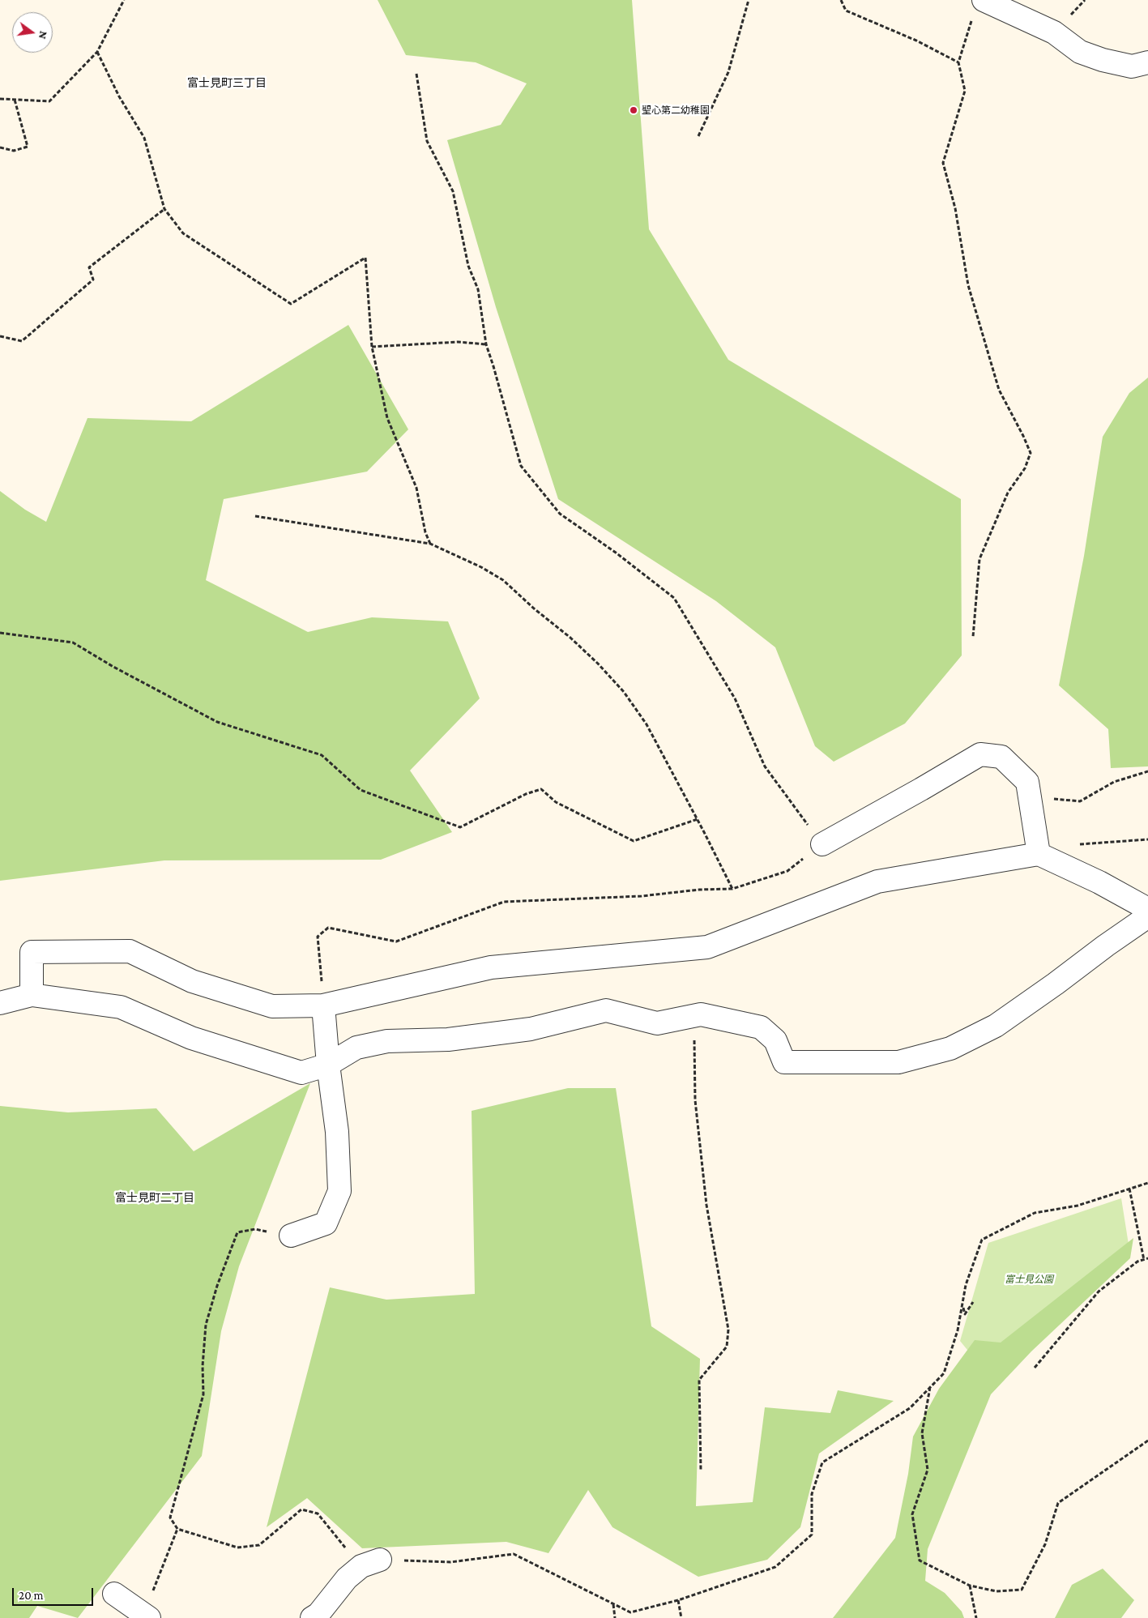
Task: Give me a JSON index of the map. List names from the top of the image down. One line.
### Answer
{"districts":["富士見町三丁目","富士見町二丁目"],"parks":["富士見公園"],"places":["聖心第二幼稚園"],"scale_bar":"20 m","north":"right"}
